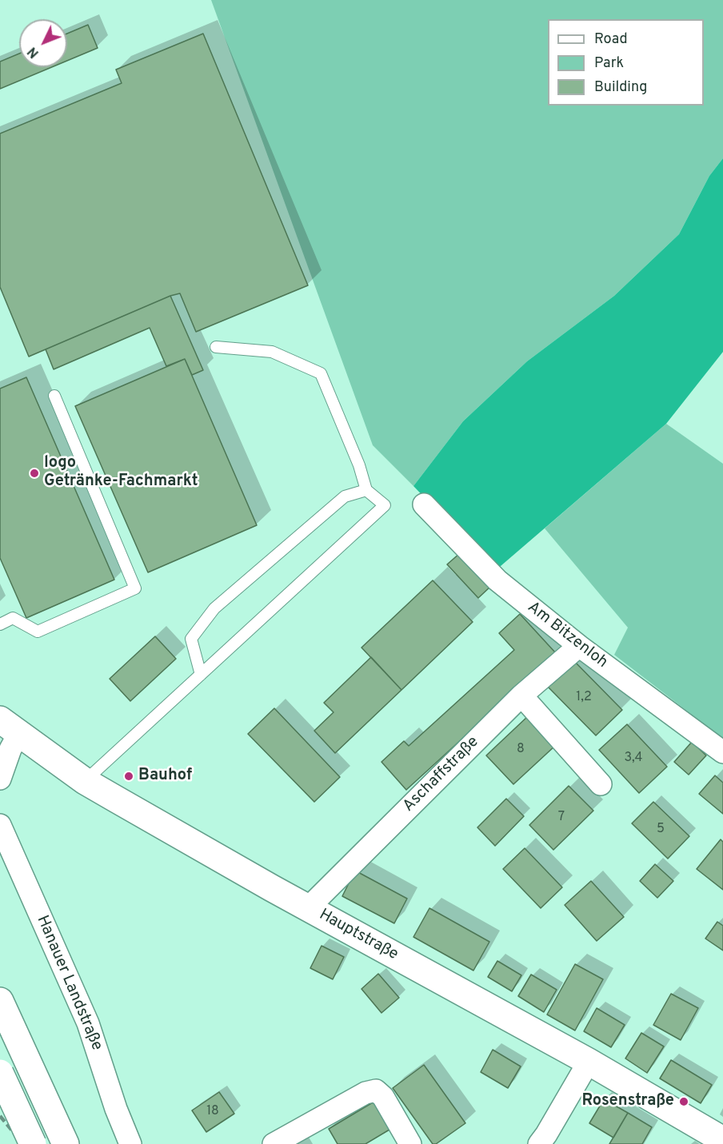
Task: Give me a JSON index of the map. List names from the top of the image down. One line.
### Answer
{"streets":{"main road":["Hauptstraße"],"street":["Am Bitzenloh","Aschaffstraße","Hanauer Landstraße"]},"crossings":[["Am Bitzenloh","Aschaffstraße"],["Aschaffstraße","Hauptstraße"]],"places":["logo Getränke-Fachmarkt","Bauhof","Rosenstraße"],"house_numbers":["1,2","8","3,4","7","5","18"],"legend":["Road","Park","Building"],"north":"bottom left"}
